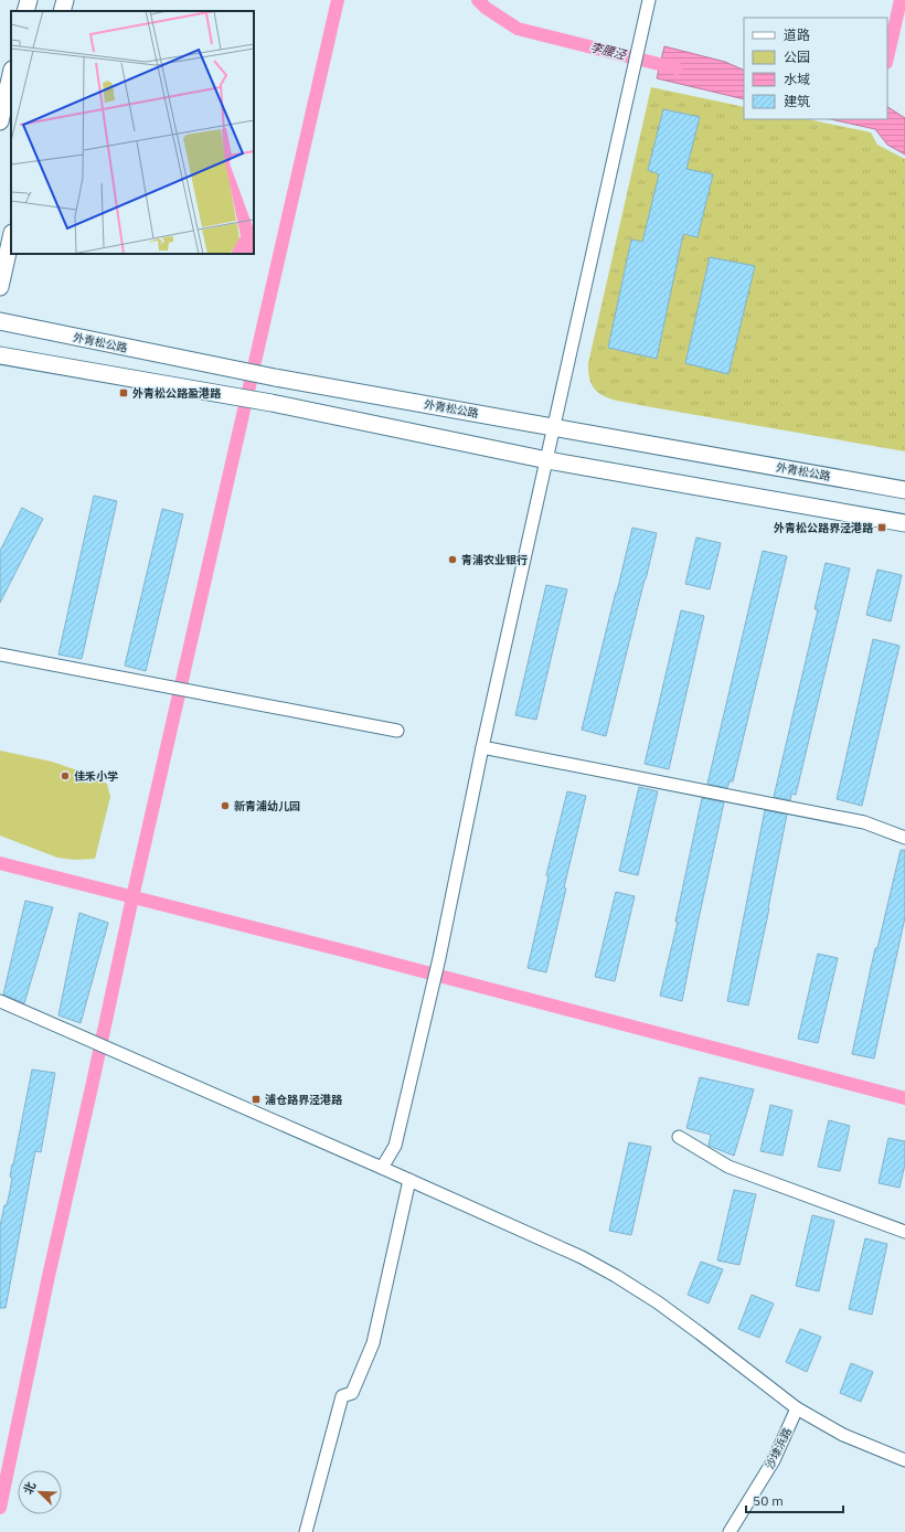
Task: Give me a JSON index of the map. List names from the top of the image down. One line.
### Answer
{"streets":{"main road":["外青松公路"],"street":["沙埭浜路"]},"water":["李腰泾"],"places":{"transit":["外青松公路盈港路","外青松公路界泾港路","浦仓路界泾港路"],"other":["青浦农业银行","佳禾小学","新青浦幼儿园"]},"legend":["道路","公园","水域","建筑"],"scale_bar":"50 m","north":"top left"}
